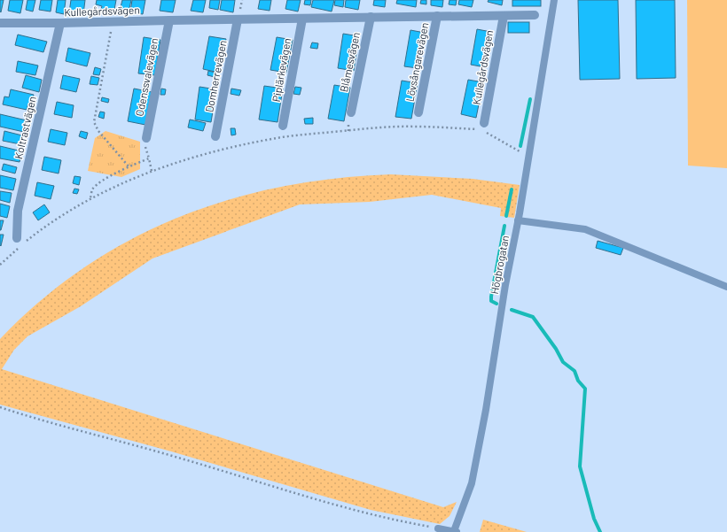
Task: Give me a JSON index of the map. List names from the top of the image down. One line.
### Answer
{"streets":{"street":["Kullegårdsvägen","Blåmesvägen","Lövsångarevägen","Piplärkevägen","Domherrevägen","Odenssvalevägen","Koltrastvägen"],"lane":["Högbrogatan"]},"crossings":[["Kullegårdsvägen","Blåmesvägen"],["Kullegårdsvägen","Lövsångarevägen"],["Kullegårdsvägen","Piplärkevägen"],["Kullegårdsvägen","Domherrevägen"],["Kullegårdsvägen","Odenssvalevägen"],["Kullegårdsvägen","Koltrastvägen"]]}
